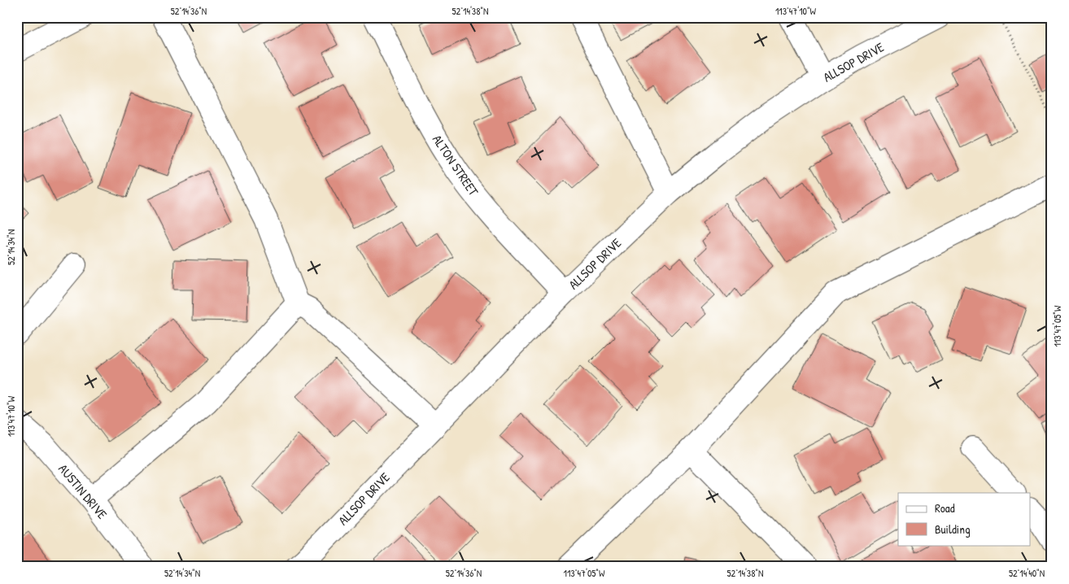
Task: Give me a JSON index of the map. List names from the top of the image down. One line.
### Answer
{"streets":{"street":["ALLSOP DRIVE","ALTON STREET","AUSTIN DRIVE"]},"crossings":[["ALLSOP DRIVE","ALTON STREET"]],"legend":["Road","Building"],"coordinates":["52°14'36\"N","52°14'38\"N","113°47'10\"W","52°14'34\"N","113°47'05\"W","52°14'40\"N"]}
